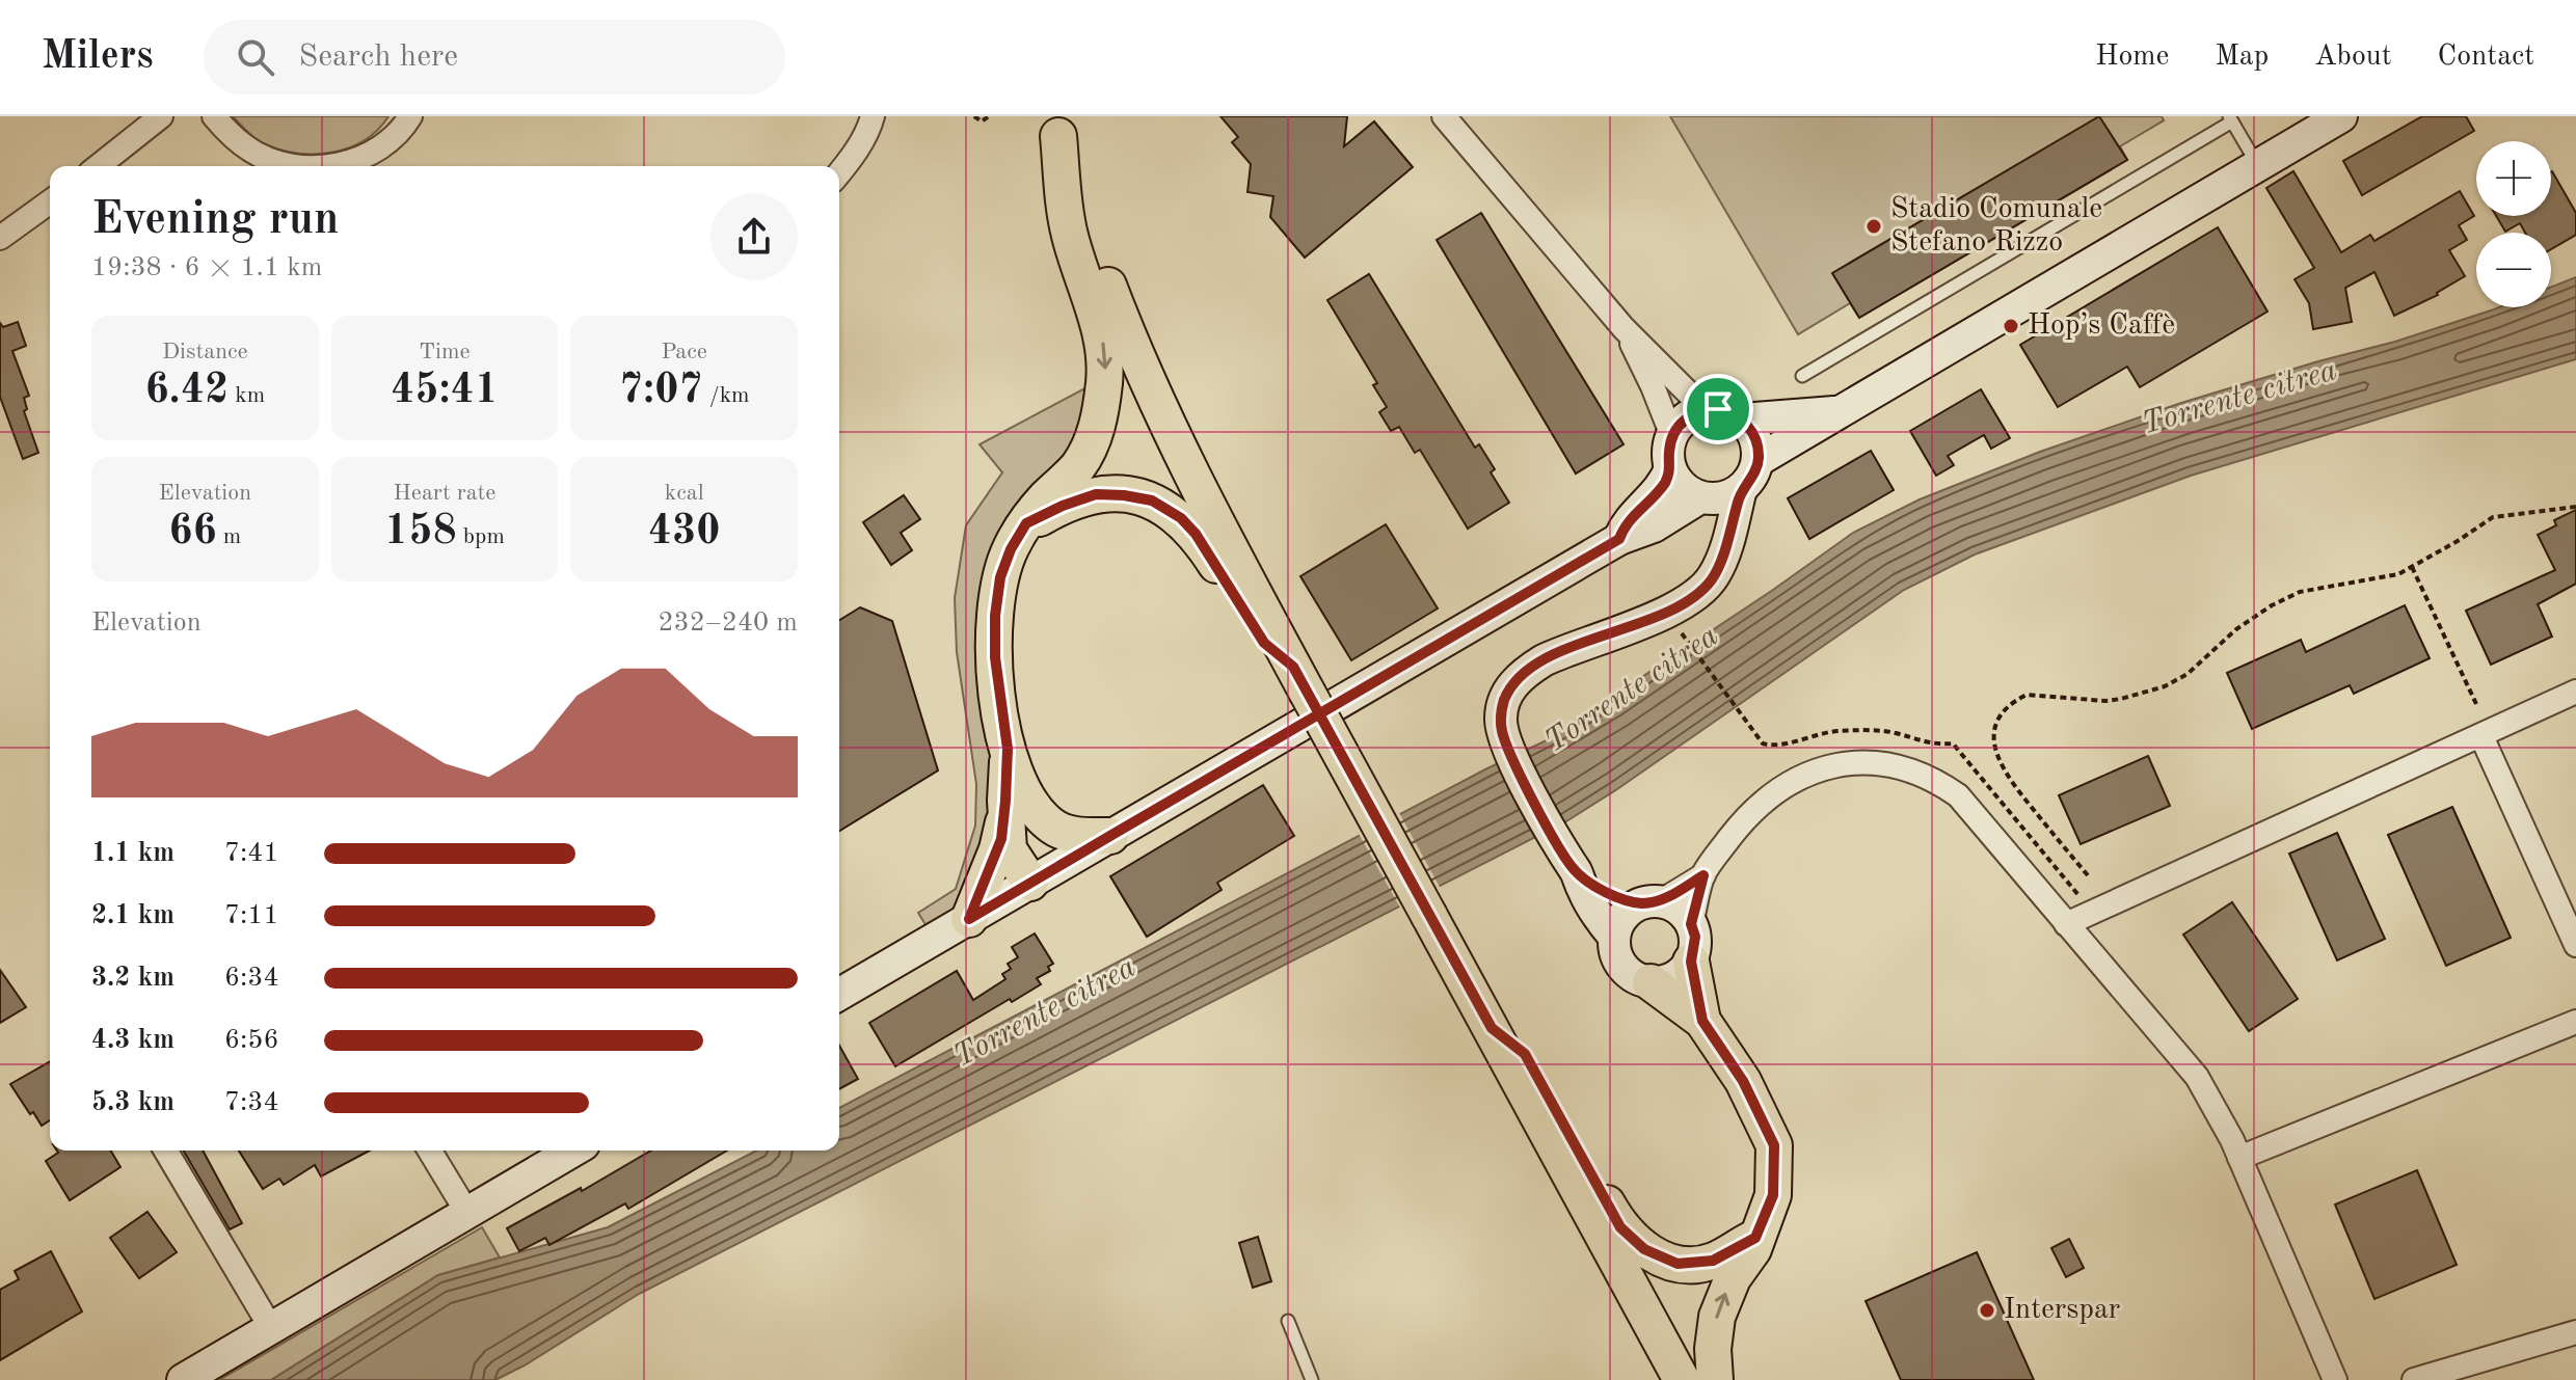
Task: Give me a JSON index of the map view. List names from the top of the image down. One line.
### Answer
{"water":["Torrente citrea"],"places":["Stadio Comunale Stefano Rizzo","Hop’s Caffè","Interspar"],"page":{"header":"Milers","search":"Search here","nav":["Home","Map","About","Contact"],"map_buttons":["+","−"],"heading":["Evening run","19:38 · 6 × 1.1 km"],"stats":[["Distance","6.42 km"],["Time","45:41"],["Pace","7:07 /km"],["Elevation","66 m"],["Heart rate","158 bpm"],["kcal","430"]],"chart":["Elevation","232–240 m"],"list":[{"name":"1.1 km","note":"7:41"},{"name":"2.1 km","note":"7:11"},{"name":"3.2 km","note":"6:34"},{"name":"4.3 km","note":"6:56"},{"name":"5.3 km","note":"7:34"}]}}
